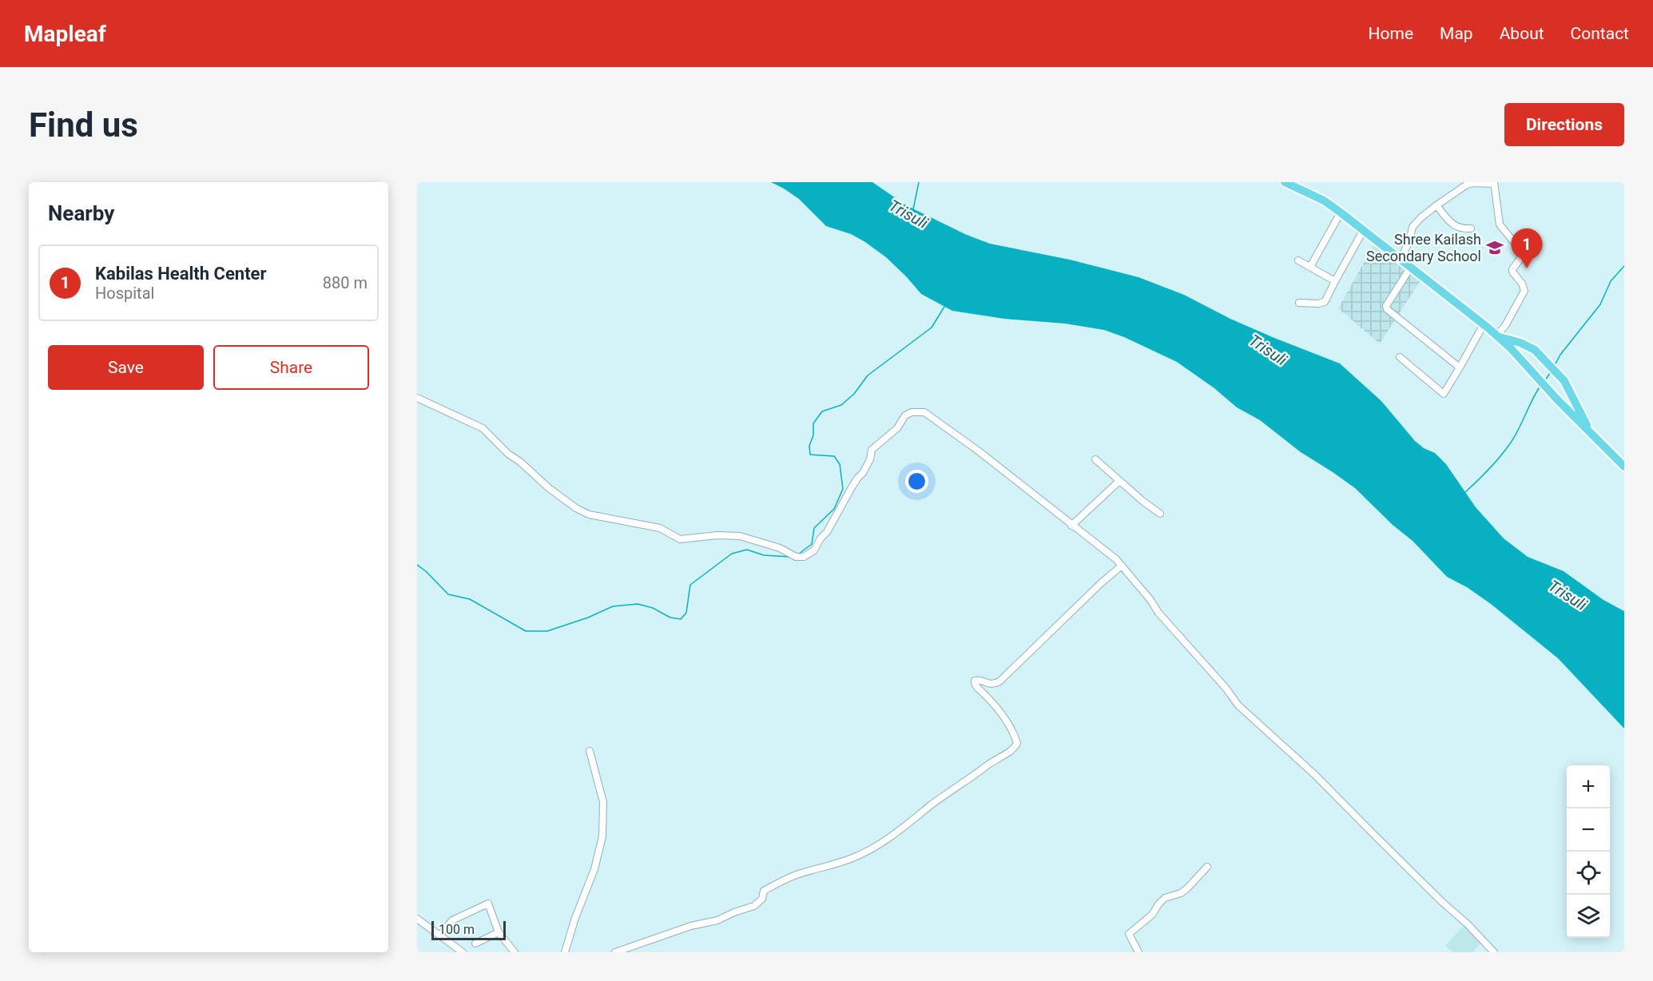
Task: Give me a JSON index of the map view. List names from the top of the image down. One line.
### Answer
{"water":["Trisuli"],"places":{"school or university":["Shree Kailash Secondary School"]},"scale_bar":"100 m","page":{"header":"Mapleaf","nav":["Home","Map","About","Contact"],"buttons":["Directions",["Save","Share"]],"title":"Find us","heading":"Nearby","pins":"1","list":[{"mark":"1","name":"Kabilas Health Center","note":"Hospital","value":"880 m"}],"map_buttons":["+","−"],"scale":"100 m"}}
